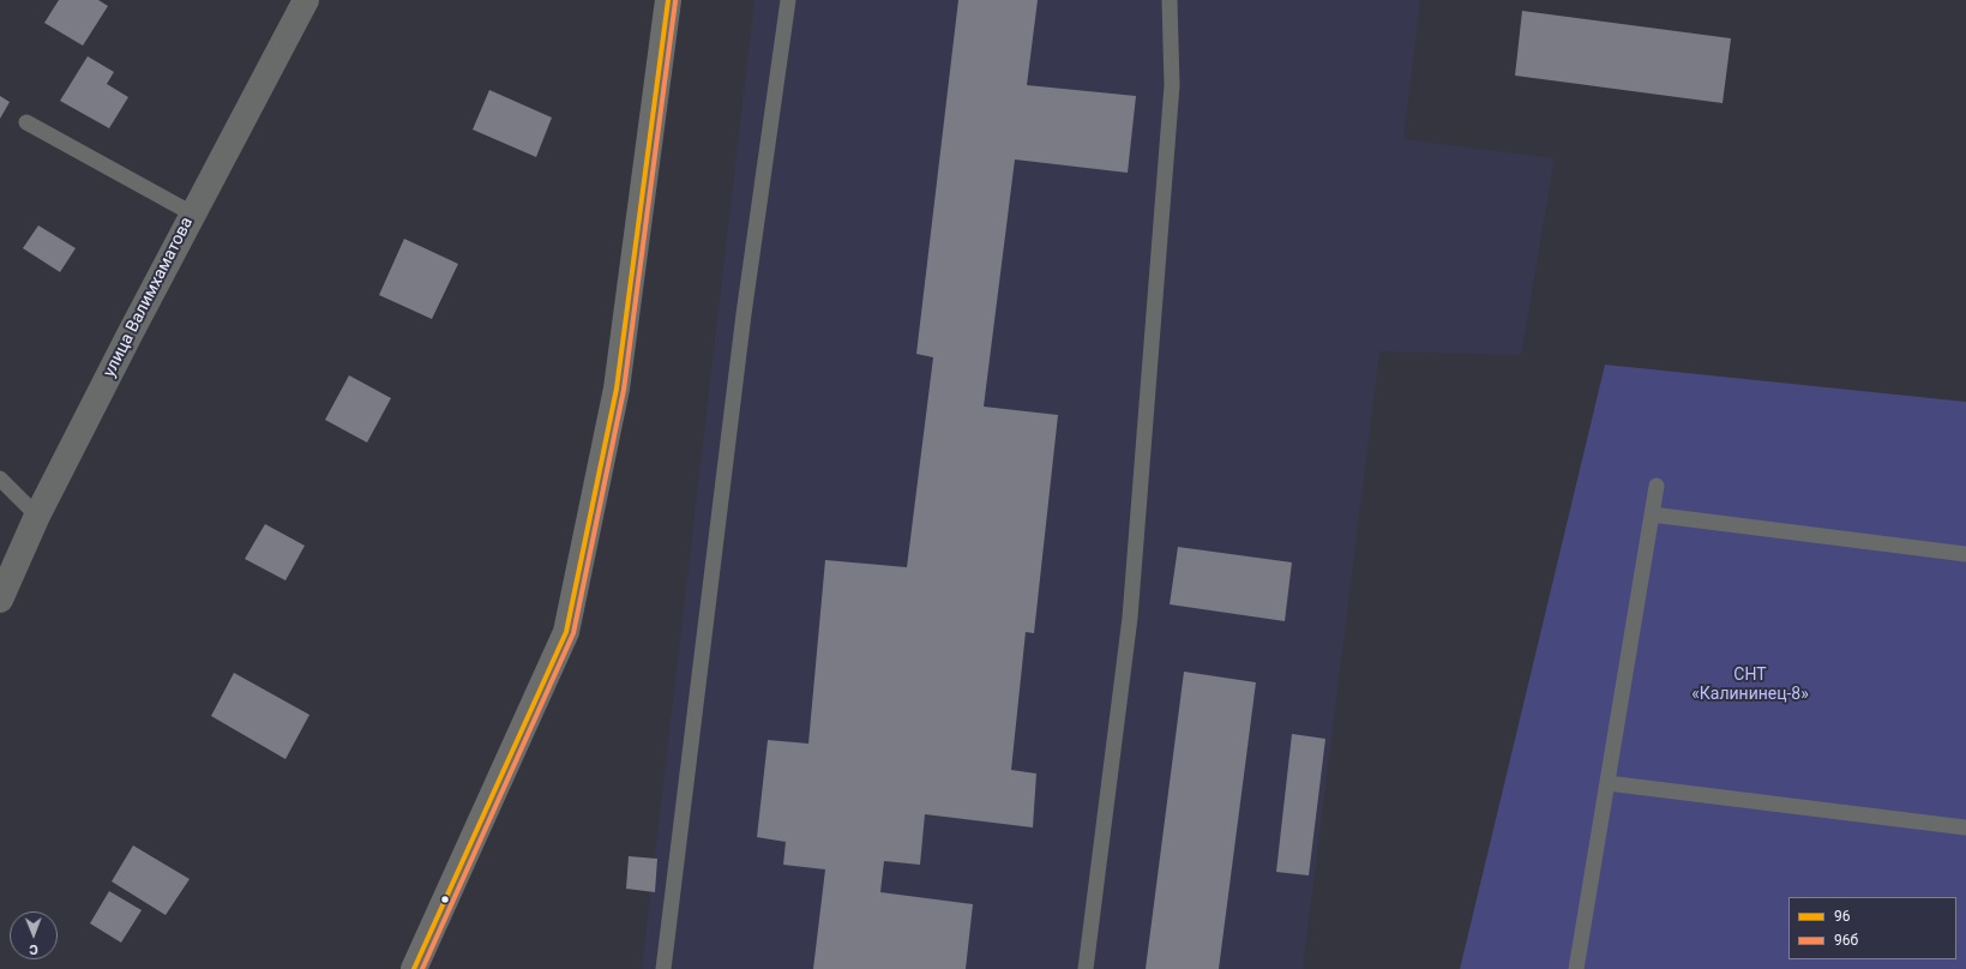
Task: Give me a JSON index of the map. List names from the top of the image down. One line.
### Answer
{"streets":{"street":["улица Валимхаматова"]},"parks":["СНТ «Калининец-8»"],"lines":["transit line 96","transit line 96б"],"legend":["96","96б"],"north":"bottom"}
